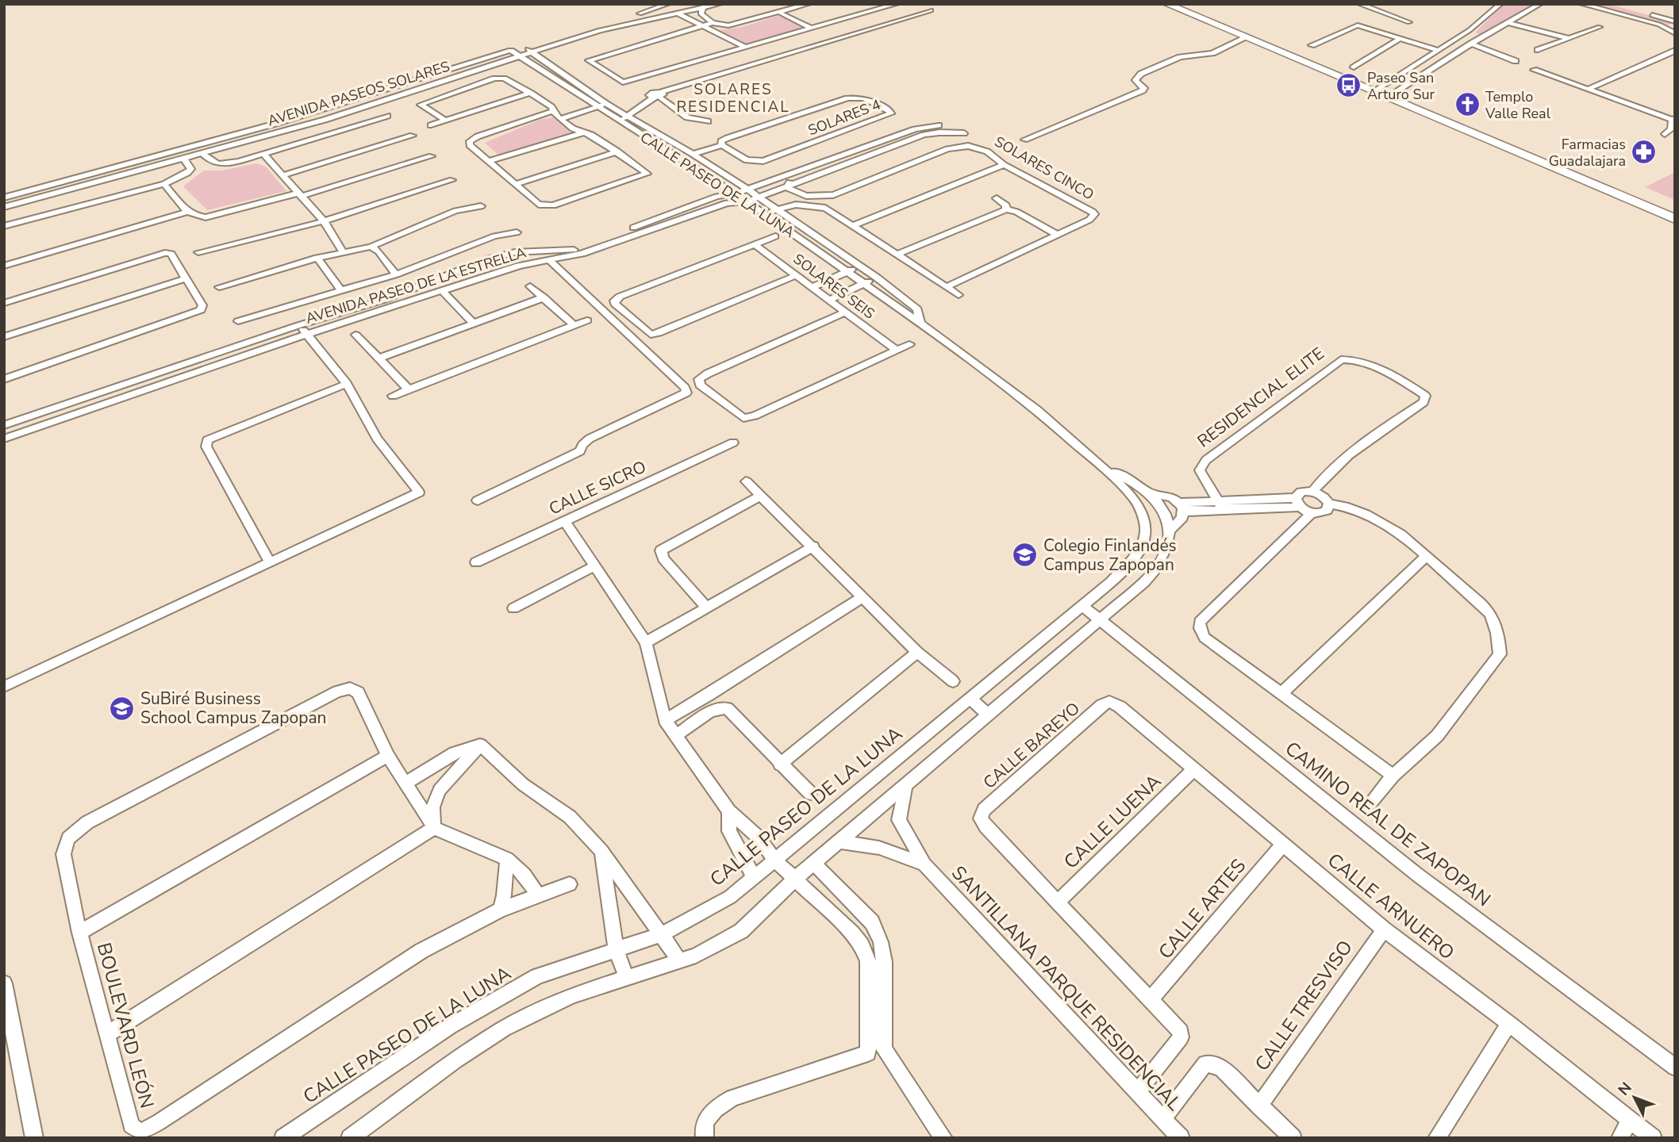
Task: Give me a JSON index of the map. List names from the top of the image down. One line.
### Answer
{"streets":{"street":["AVENIDA PASEOS SOLARES","SOLARES 4","SOLARES CINCO","CALLE PASEO DE LA LUNA","AVENIDA PASEO DE LA ESTRELLA","SOLARES SEIS","RESIDENCIAL ELITE","CALLE SICRO","CALLE BAREYO","CALLE LUENA","CAMINO REAL DE ZAPOPAN","CALLE ARNUERO","CALLE ARTES","SANTILLANA PARQUE RESIDENCIAL","CALLE TRESVISO","BOULEVARD LEÓN"]},"crossings":[["AVENIDA PASEOS SOLARES","CALLE PASEO DE LA LUNA"],["SOLARES 4","CALLE PASEO DE LA LUNA"],["SOLARES CINCO","AVENIDA PASEO DE LA ESTRELLA"],["CALLE PASEO DE LA LUNA","AVENIDA PASEO DE LA ESTRELLA"],["CALLE PASEO DE LA LUNA","CAMINO REAL DE ZAPOPAN"],["CALLE BAREYO","CALLE LUENA"],["CALLE BAREYO","CALLE ARNUERO"],["CALLE LUENA","CALLE ARNUERO"],["CALLE ARNUERO","CALLE ARTES"],["CALLE ARNUERO","CALLE TRESVISO"]],"districts":["SOLARES RESIDENCIAL"],"places":{"bus stop":["Paseo San Arturo Sur"],"church":["Templo Valle Real"],"pharmacy":["Farmacias Guadalajara"],"school or university":["Colegio Finlandés Campus Zapopan","SuBiré Business School Campus Zapopan"]},"north":"top left"}
